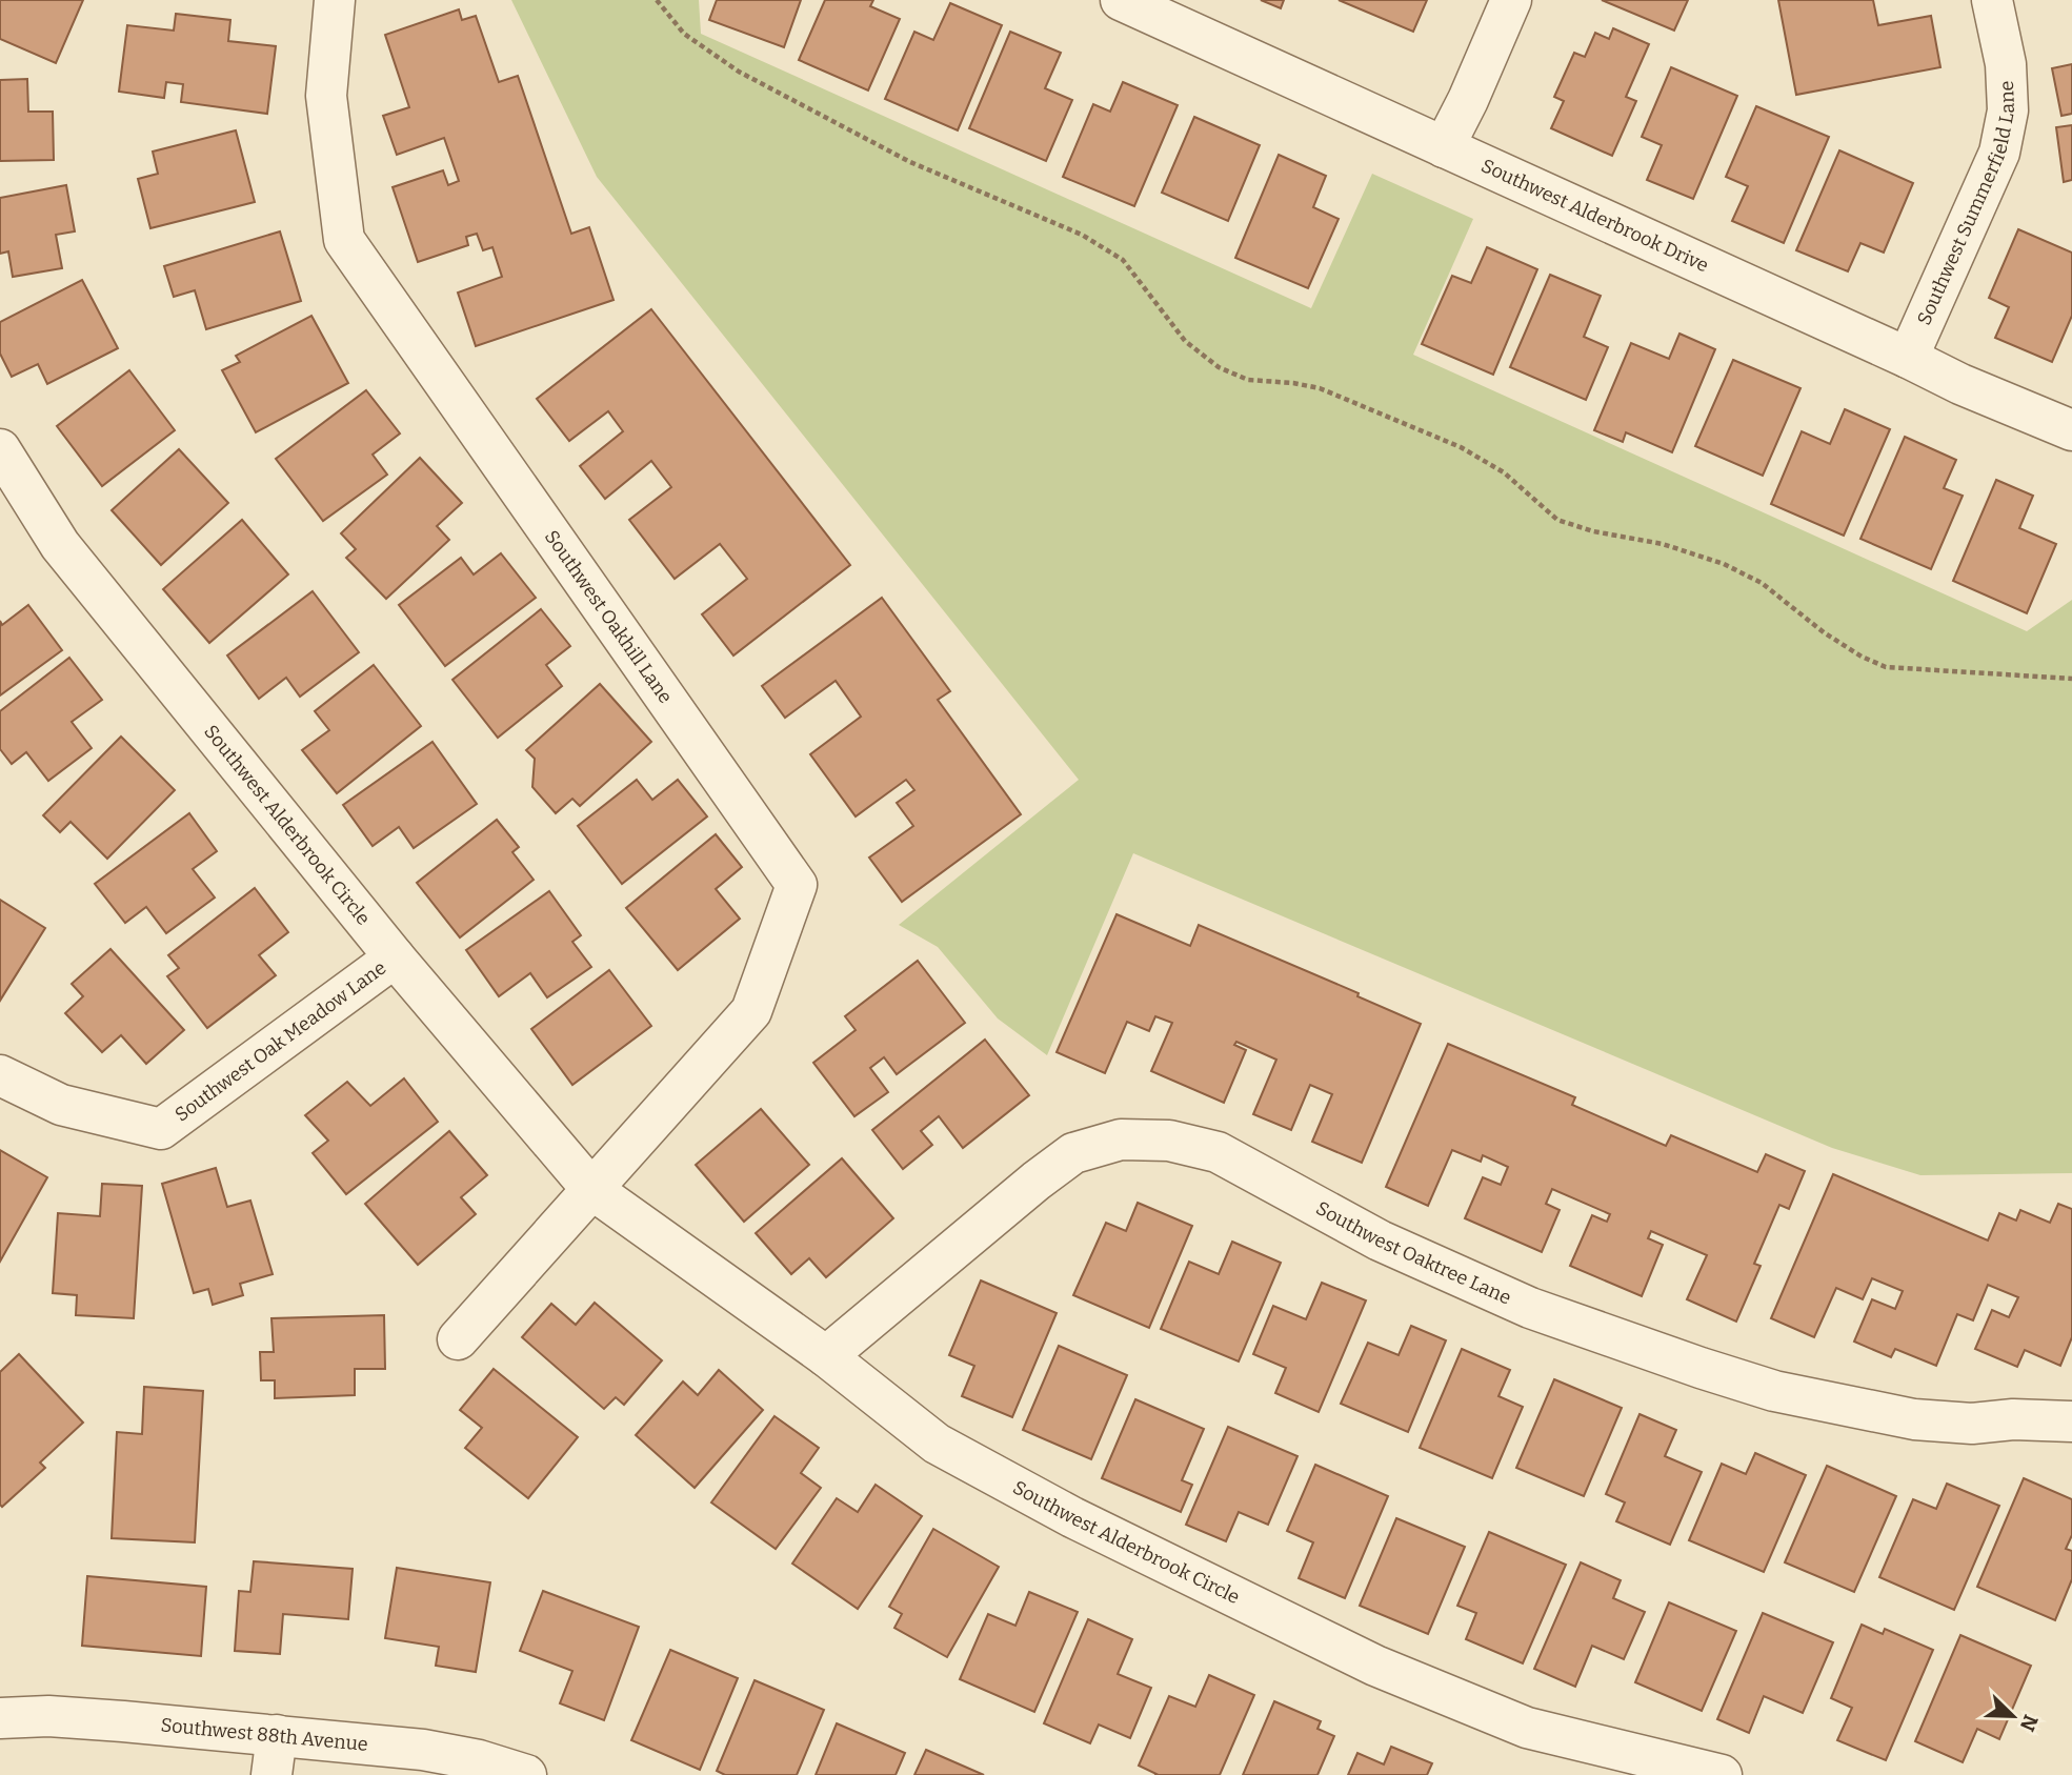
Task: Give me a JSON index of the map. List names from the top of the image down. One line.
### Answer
{"streets":{"street":["Southwest Summerfield Lane","Southwest Alderbrook Drive","Southwest Oakhill Lane","Southwest Alderbrook Circle","Southwest Oak Meadow Lane","Southwest Oaktree Lane","Southwest 88th Avenue"]},"crossings":[["Southwest Summerfield Lane","Southwest Alderbrook Drive"],["Southwest Oakhill Lane","Southwest Alderbrook Circle"],["Southwest Alderbrook Circle","Southwest Oak Meadow Lane"],["Southwest Alderbrook Circle","Southwest Oaktree Lane"]],"north":"bottom right"}
